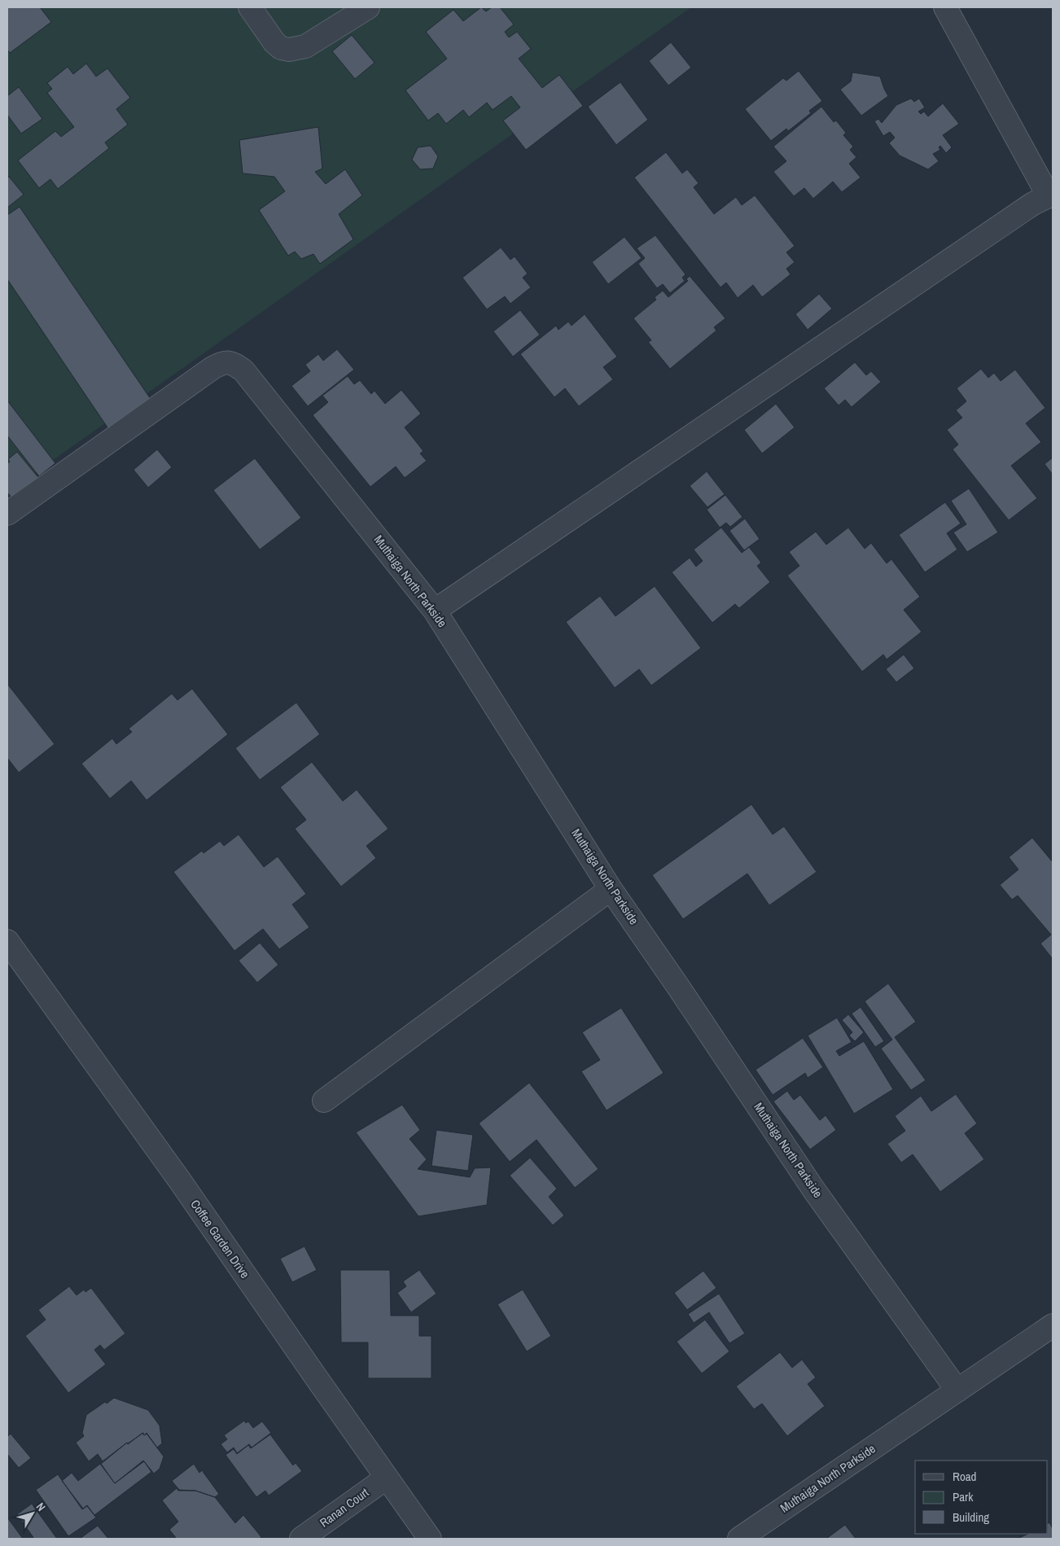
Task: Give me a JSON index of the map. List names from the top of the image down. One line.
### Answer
{"streets":{"street":["Muthaiga North Parkside","Coffee Garden Drive","Ranan Court"]},"crossings":[["Coffee Garden Drive","Ranan Court"]],"legend":["Road","Park","Building"],"north":"top right"}
